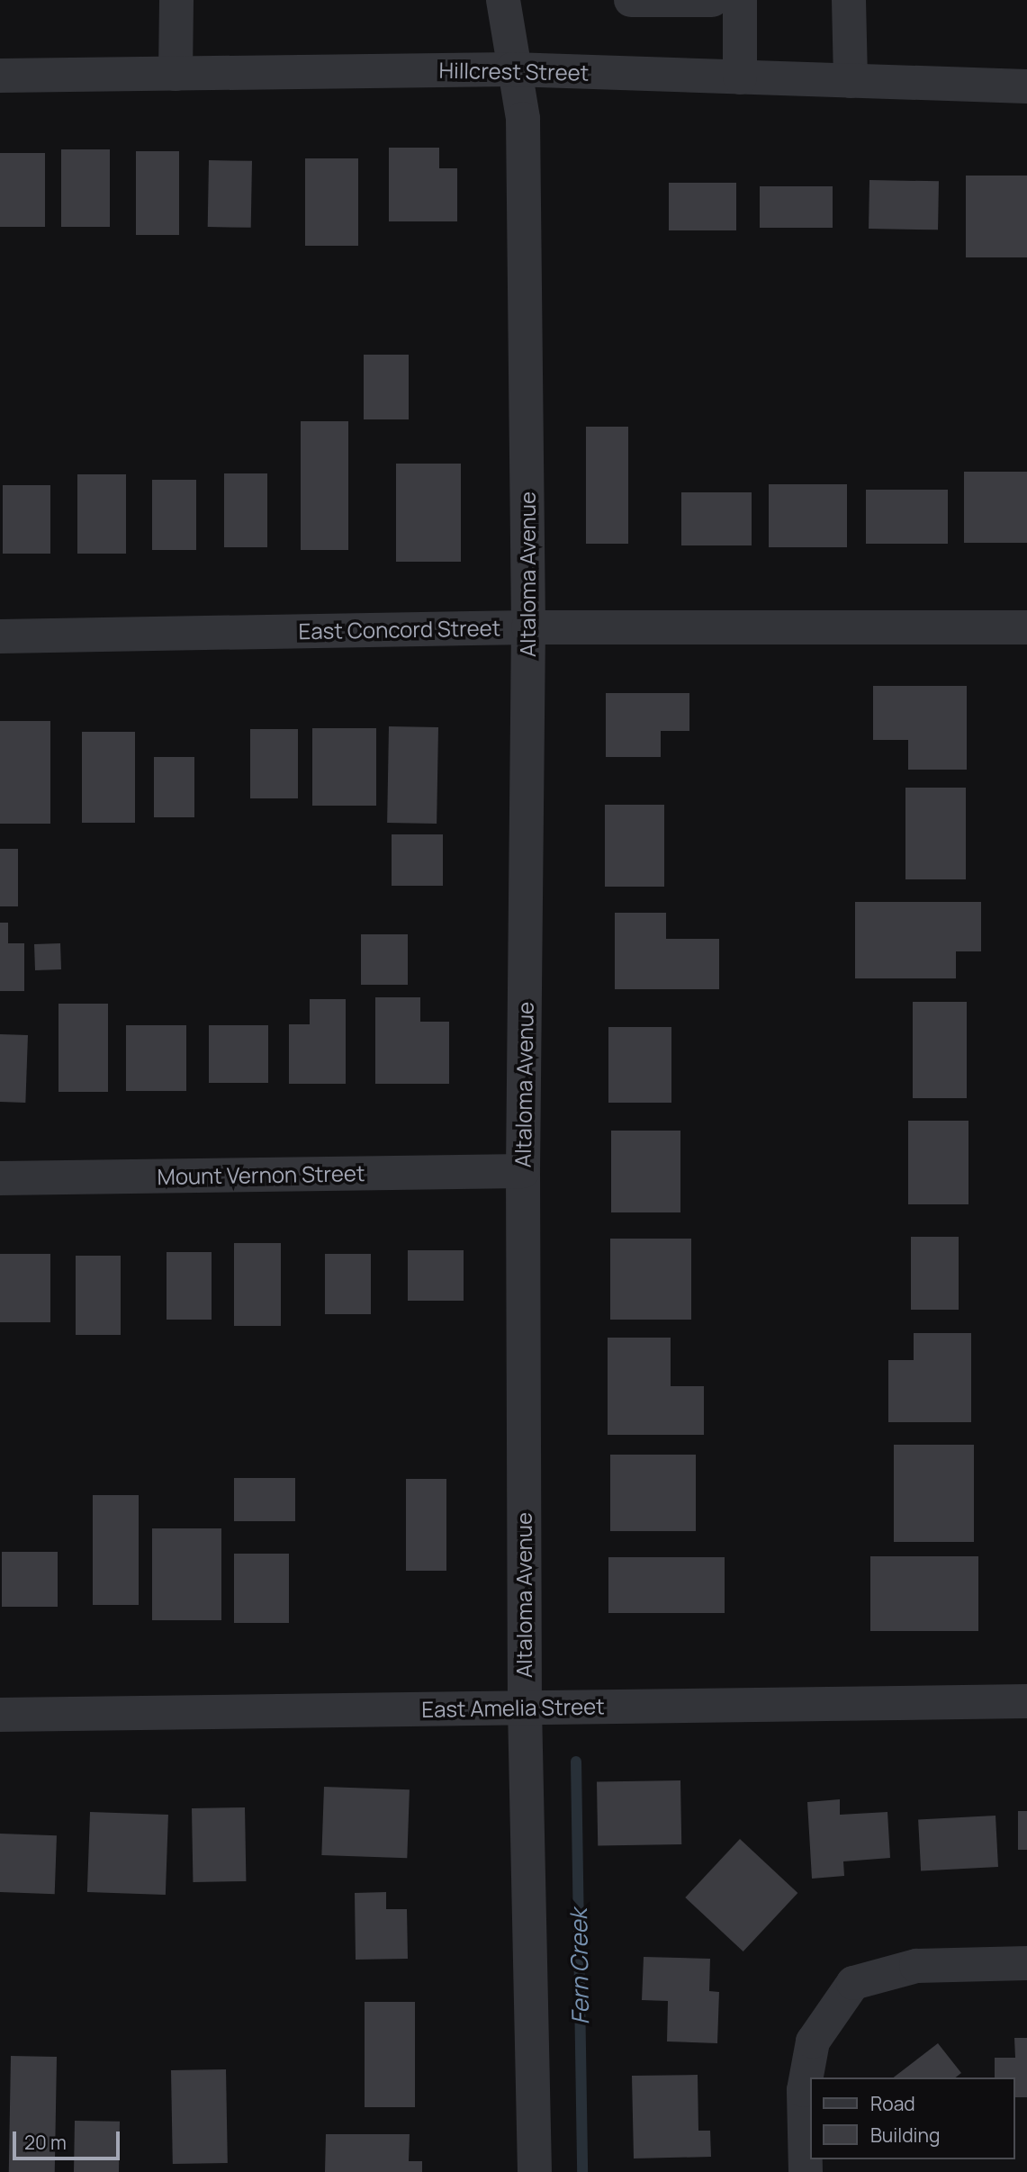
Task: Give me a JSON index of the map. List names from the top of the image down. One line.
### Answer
{"streets":{"street":["Hillcrest Street","Altaloma Avenue","East Concord Street","Mount Vernon Street","East Amelia Street"]},"crossings":[["Hillcrest Street","Altaloma Avenue"],["Altaloma Avenue","East Concord Street"],["Altaloma Avenue","Mount Vernon Street"],["Altaloma Avenue","East Amelia Street"]],"water":["Fern Creek"],"legend":["Road","Building"],"scale_bar":"20 m"}
